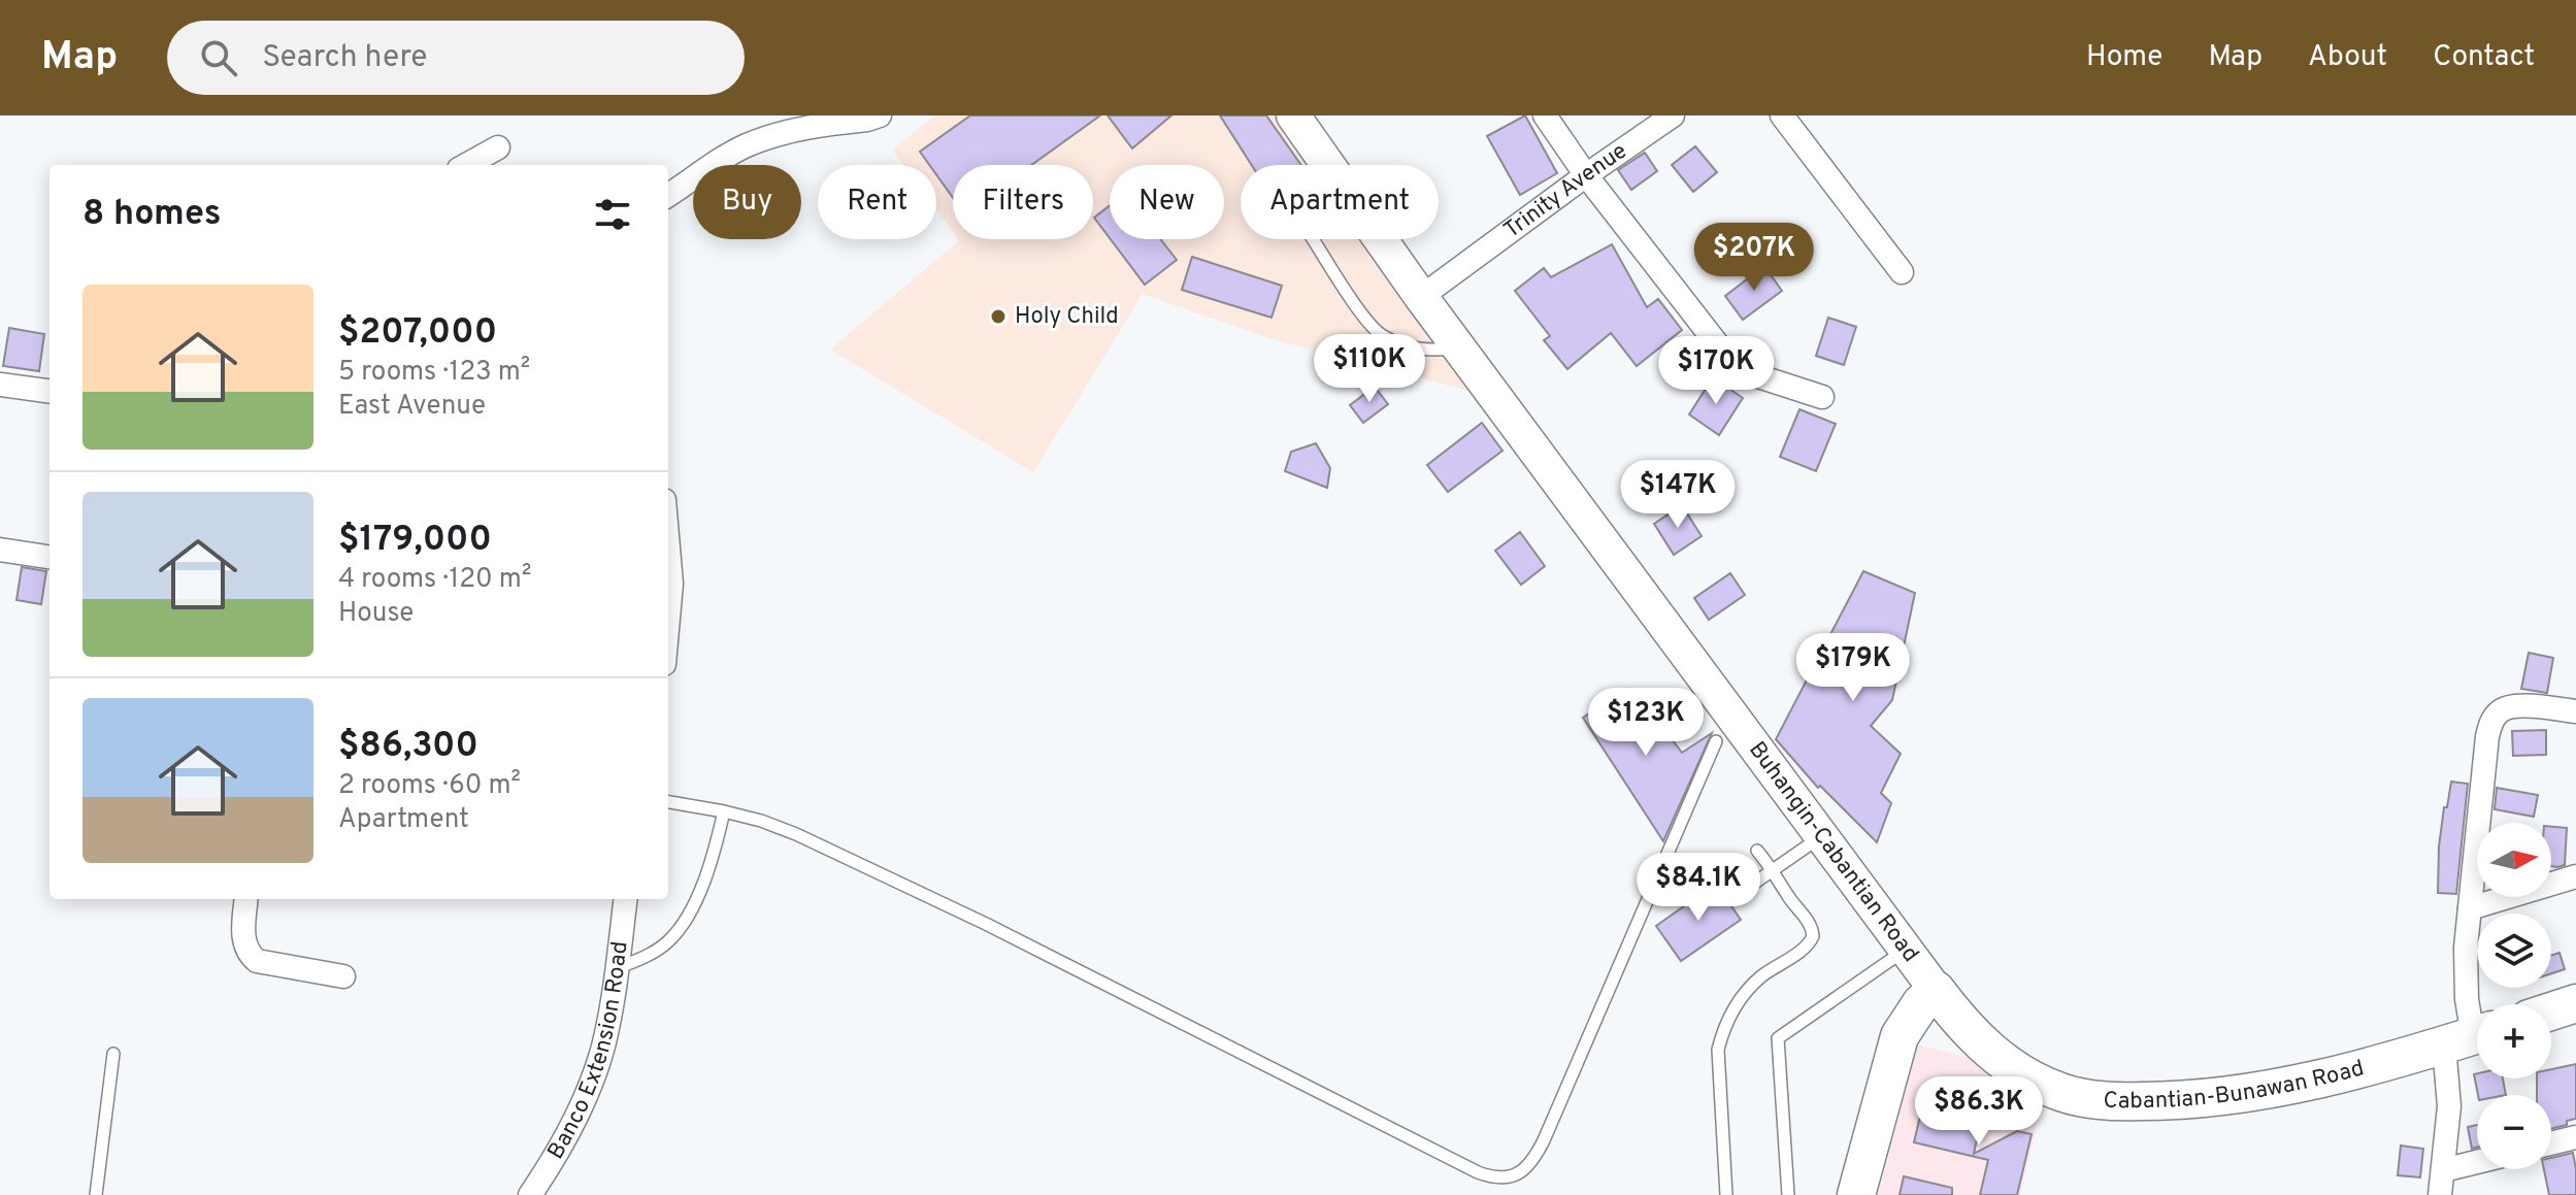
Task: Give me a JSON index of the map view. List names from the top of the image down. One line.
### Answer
{"streets":{"main road":["Buhangin-Cabantian Road","Cabantian-Bunawan Road"],"street":["Trinity Avenue","Banco Extension Road"]},"crossings":[["Trinity Avenue","Buhangin-Cabantian Road"],["Buhangin-Cabantian Road","Cabantian-Bunawan Road"]],"places":["Holy Child"],"north":"right","page":{"header":"Map","search":"Search here","nav":["Home","Map","About","Contact"],"chip":["Buy","Rent","Filters","New","Apartment"],"heading":"8 homes","price":["$207K","$110K","$170K","$147K","$179K","$123K","$84.1K","$86.3K"],"list":[{"name":"$207,000","note":"5 rooms · 123 m² · East Avenue"},{"name":"$179,000","note":"4 rooms · 120 m² · House"},{"name":"$86,300","note":"2 rooms · 60 m² · Apartment"}],"map_buttons":["+","−"]}}
